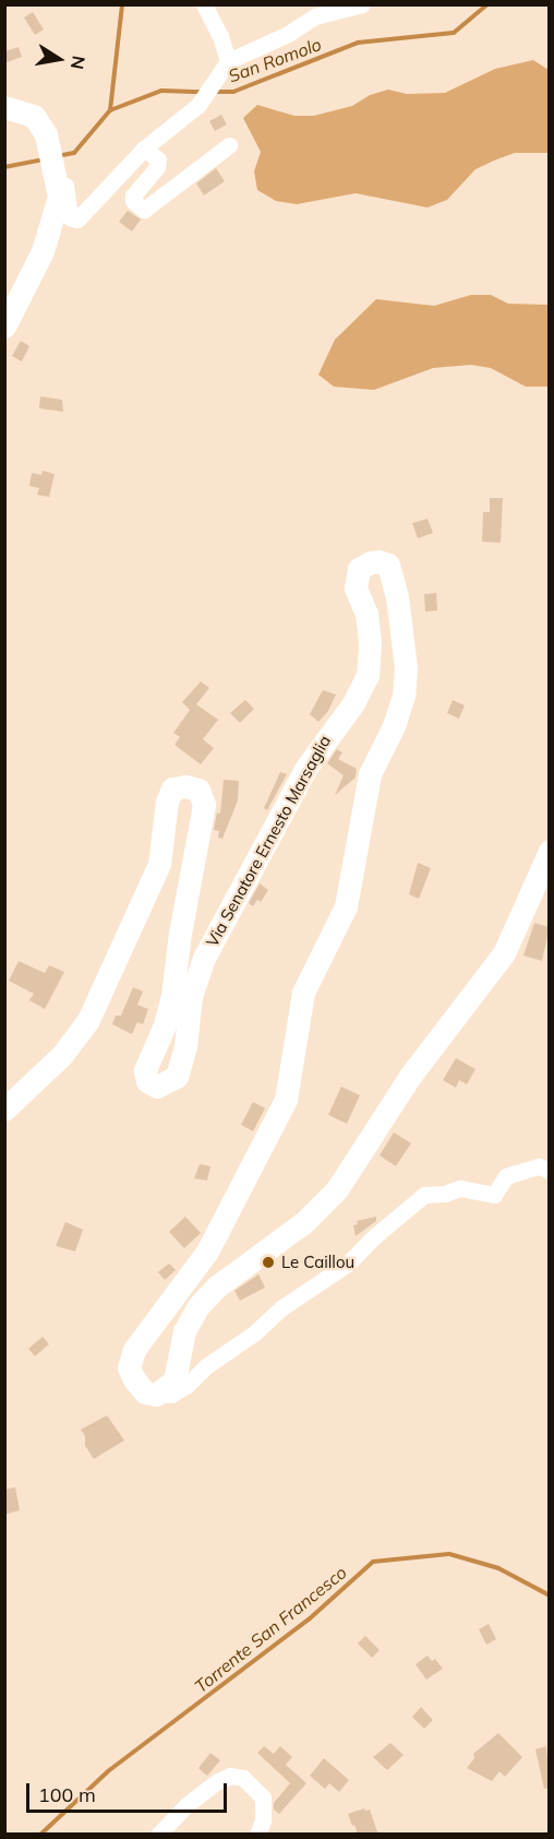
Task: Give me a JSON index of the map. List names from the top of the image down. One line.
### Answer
{"streets":{"street":["Via Senatore Ernesto Marsaglia"]},"water":["San Romolo","Torrente San Francesco"],"places":["Le Caillou"],"scale_bar":"100 m","north":"right"}
